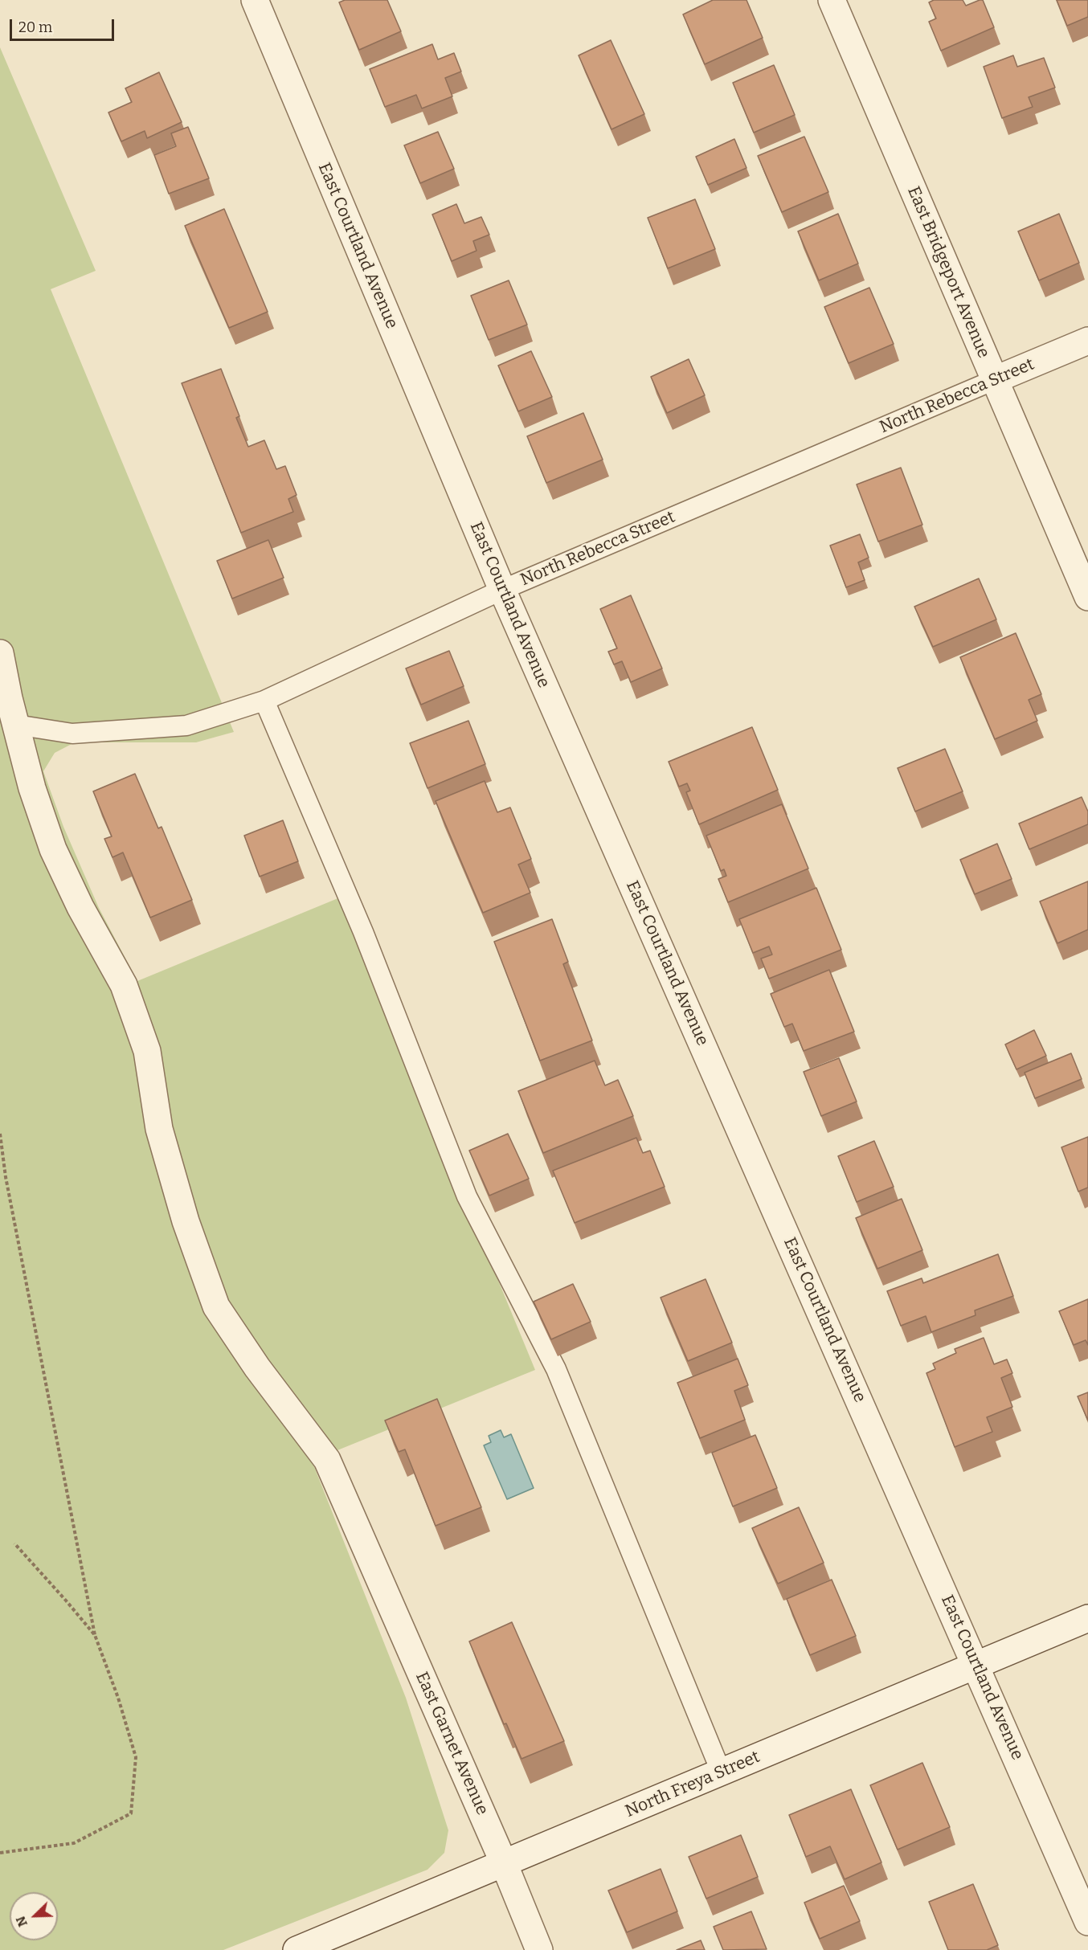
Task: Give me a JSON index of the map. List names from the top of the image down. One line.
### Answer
{"streets":{"street":["East Courtland Avenue","East Bridgeport Avenue","North Rebecca Street","East Garnet Avenue","North Freya Street"]},"crossings":[["East Courtland Avenue","North Rebecca Street"],["East Courtland Avenue","North Freya Street"],["East Bridgeport Avenue","North Rebecca Street"],["North Rebecca Street","East Garnet Avenue"],["East Garnet Avenue","North Freya Street"]],"scale_bar":"20 m","north":"bottom left"}
